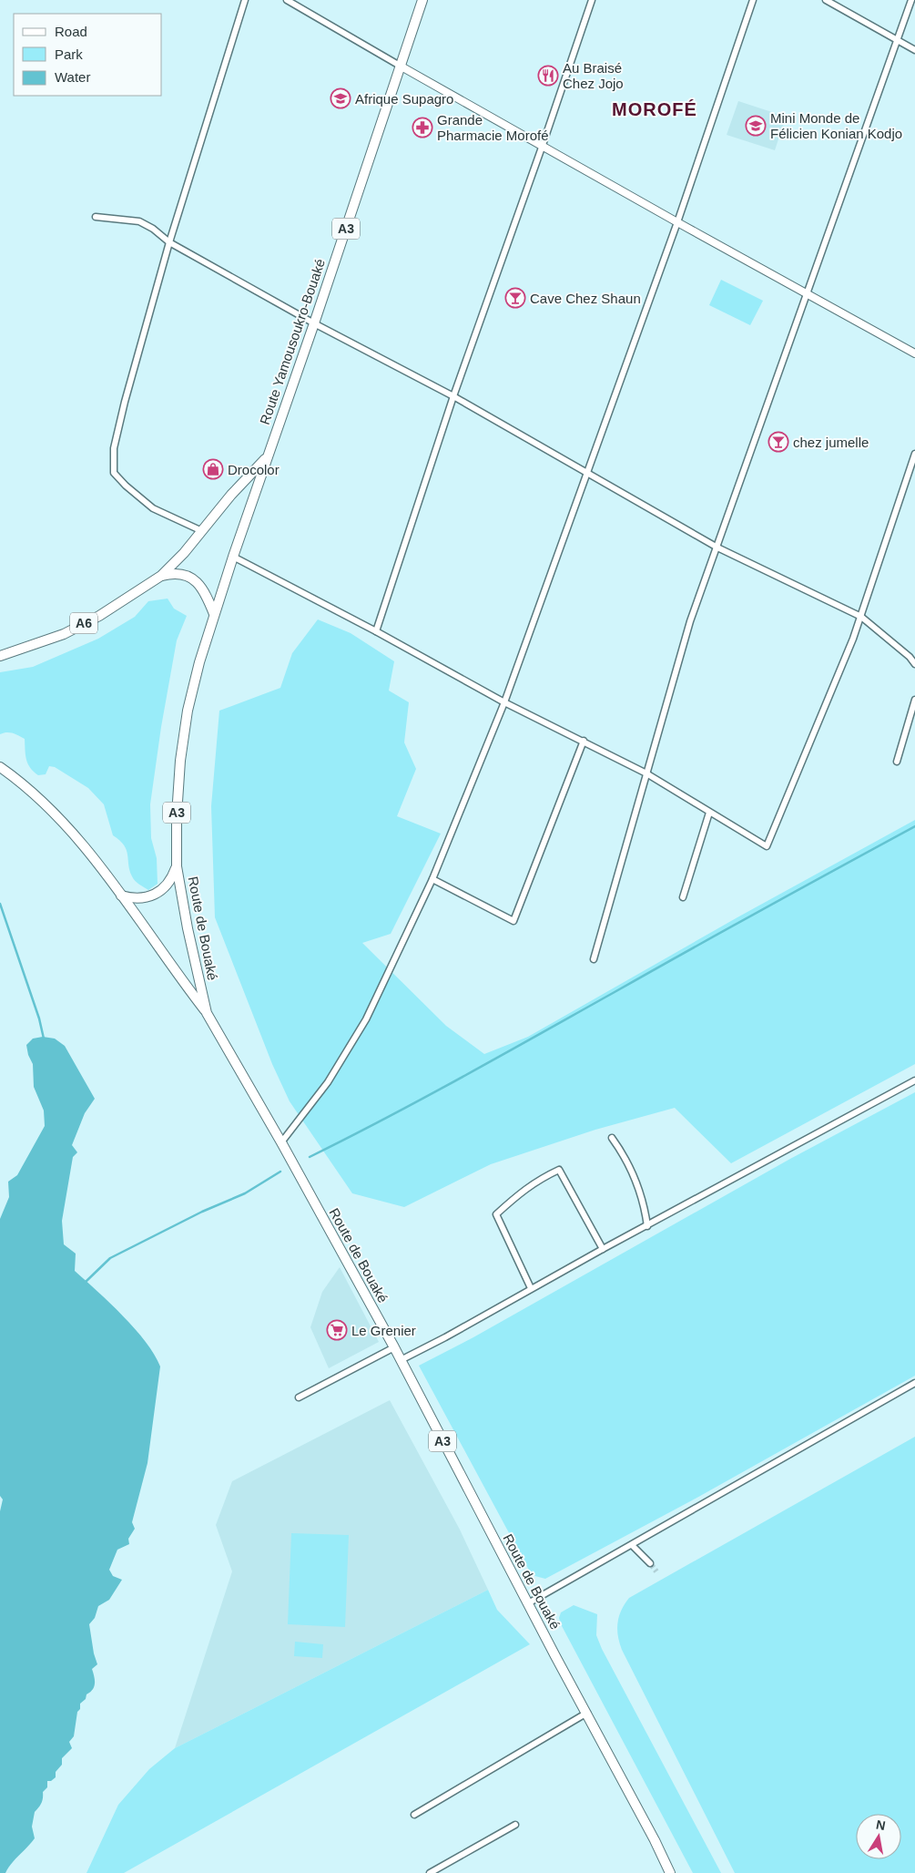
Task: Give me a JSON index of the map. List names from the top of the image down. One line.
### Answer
{"streets":{"highway":["A3","Route Yamousoukro-Bouaké","A6","Route de Bouaké"]},"crossings":[["Route Yamousoukro-Bouaké","A6"],["Route Yamousoukro-Bouaké","Route de Bouaké"]],"districts":["MOROFÉ"],"places":{"restaurant":["Au Braisé Chez Jojo"],"school or university":["Afrique Supagro","Mini Monde de Félicien Konian Kodjo"],"pharmacy":["Grande Pharmacie Morofé"],"bar":["Cave Chez Shaun","chez jumelle"],"shop":["Drocolor"],"supermarket":["Le Grenier"]},"legend":["Road","Park","Water"],"north":"top"}
